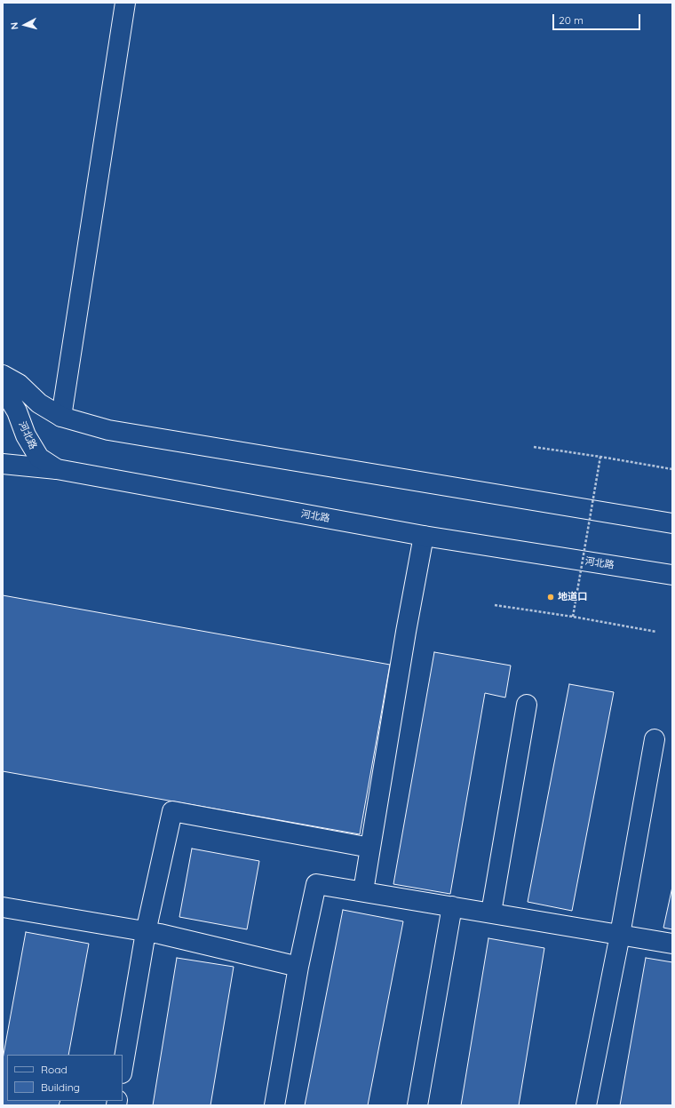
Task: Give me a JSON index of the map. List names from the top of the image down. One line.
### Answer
{"streets":{"main road":["河北路"]},"places":["地道口"],"legend":["Road","Building"],"scale_bar":"20 m","north":"left"}
